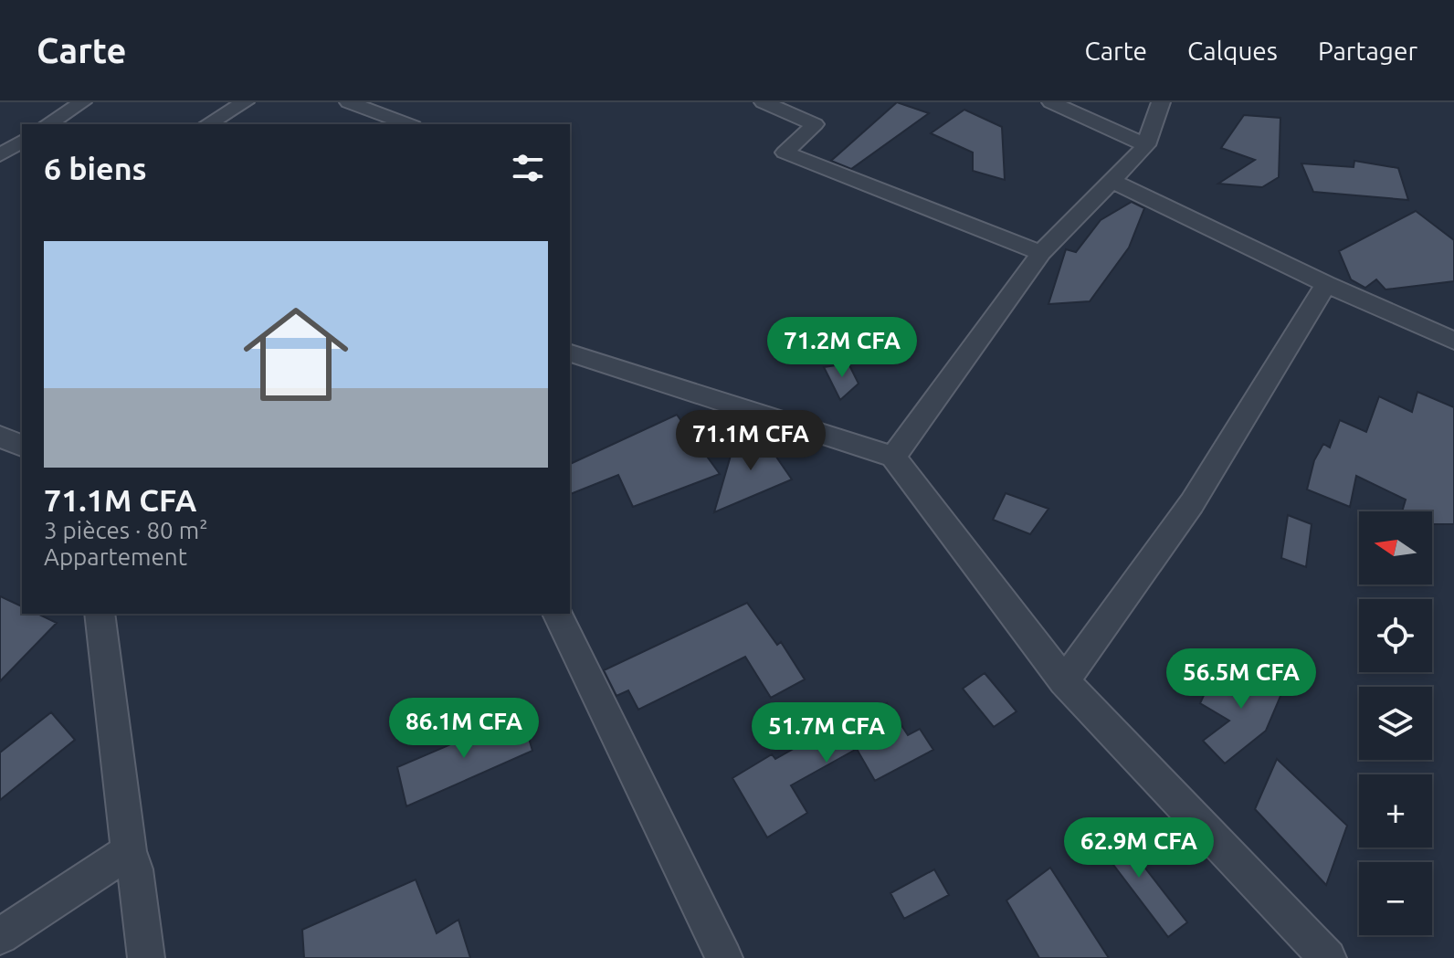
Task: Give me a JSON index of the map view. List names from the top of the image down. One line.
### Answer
{"north":"left","page":{"header":"Carte","nav":["Carte","Calques","Partager"],"heading":"6 biens","list":[{"name":"71.1M CFA","note":"3 pièces · 80 m² · Appartement"}],"price":["71.2M CFA","71.1M CFA","56.5M CFA","86.1M CFA","51.7M CFA","62.9M CFA"],"map_buttons":["+","−"]}}
